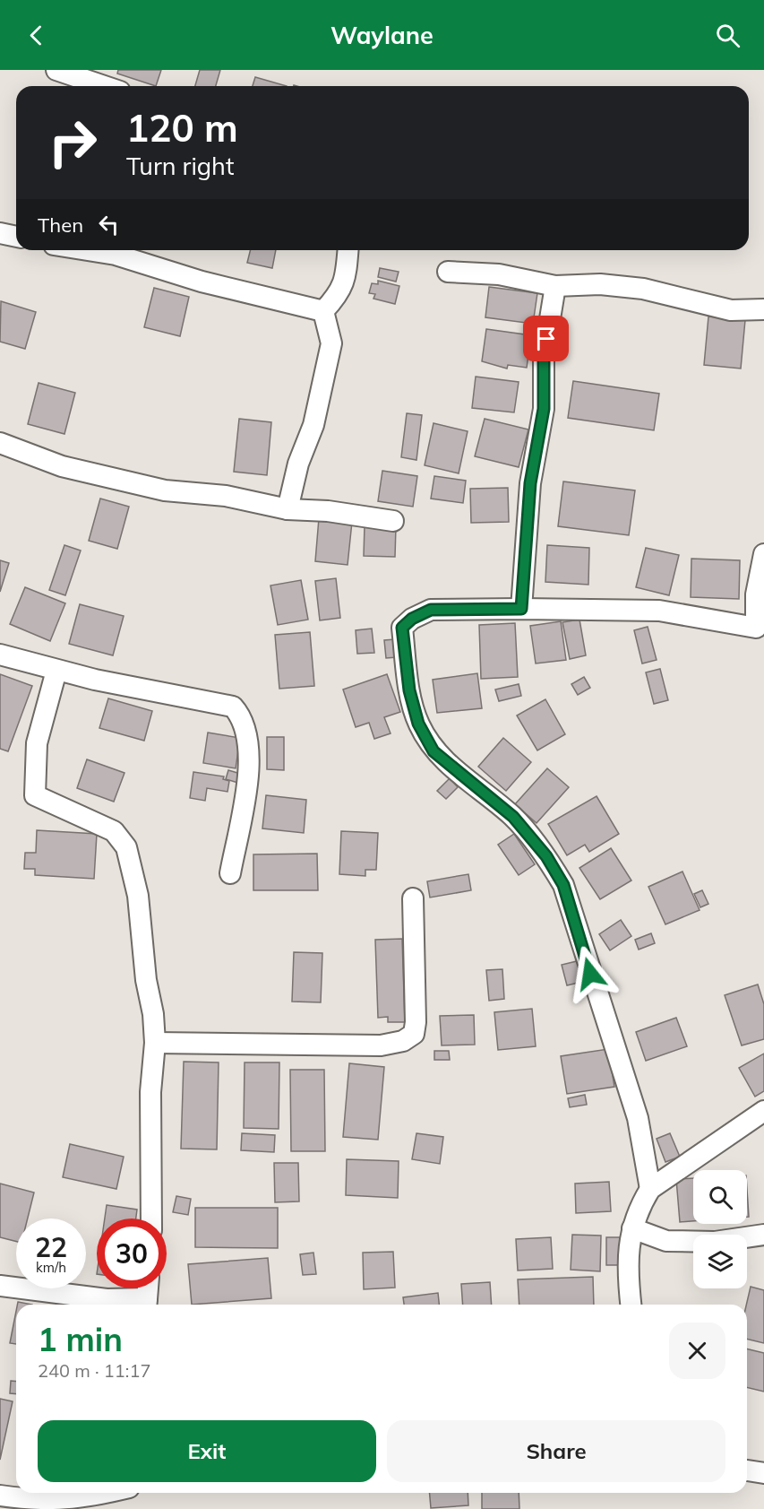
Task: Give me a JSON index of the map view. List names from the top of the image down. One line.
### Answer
{"page":{"header":"Waylane","turn":["120 m","Turn right"],"then":"Then","speed":"22 km/h","limit":"30","heading":["1 min","240 m · 11:17"],"buttons":["Exit","Share"]}}
